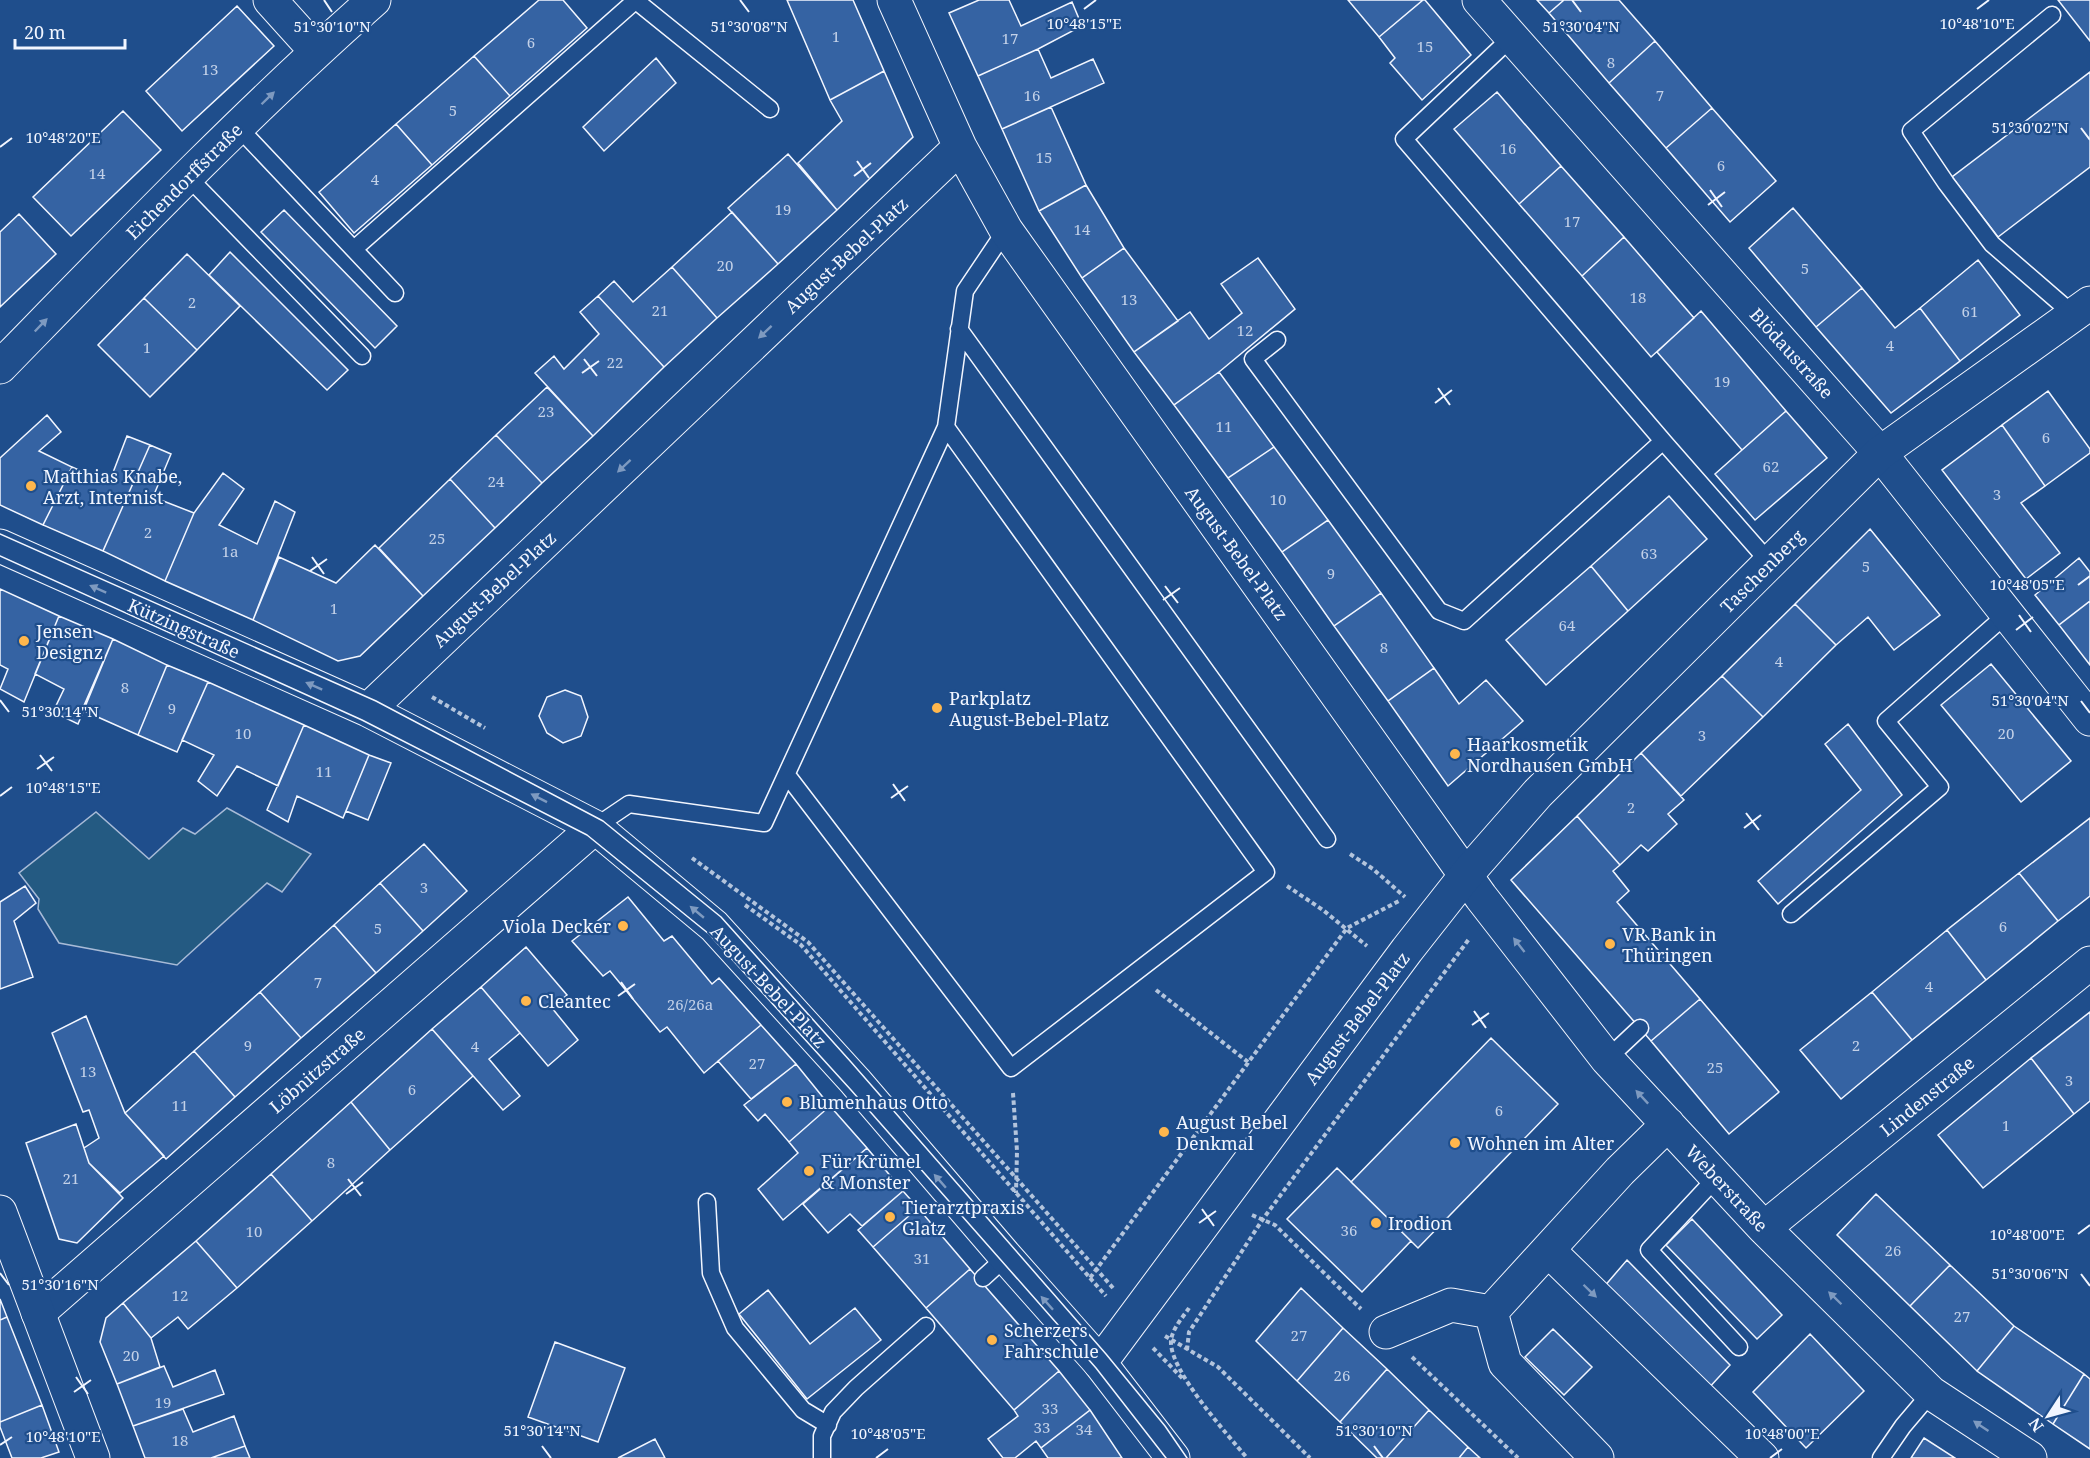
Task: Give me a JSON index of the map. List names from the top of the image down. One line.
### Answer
{"streets":{"street":["Eichendorffstraße","August-Bebel-Platz","Blödaustraße","Taschenberg","Kützingstraße","Löbnitzstraße","Lindenstraße","Weberstraße"]},"crossings":[["August-Bebel-Platz","Taschenberg"],["August-Bebel-Platz","Kützingstraße"],["August-Bebel-Platz","Löbnitzstraße"],["August-Bebel-Platz","Weberstraße"],["Blödaustraße","Taschenberg"],["Taschenberg","Weberstraße"],["Lindenstraße","Weberstraße"]],"one_way":["Eichendorffstraße","Kützingstraße"],"places":["Matthias Knabe, Arzt, Internist","Jensen Designz","Parkplatz August-Bebel-Platz","Haarkosmetik Nordhausen GmbH","Viola Decker","VR Bank in Thüringen","Cleantec","Blumenhaus Otto","August Bebel Denkmal","Wohnen im Alter","Für Krümel & Monster","Tierarztpraxis Glatz","Irodion","Scherzers Fahrschule"],"house_numbers":["1","17","6","15","8","13","16","7","5","16","15","6","14","4","19","17","14","20","5","18","13","2","21","61","12","4","1","22","19","23","11","6","62","24","3","10","2","25","1a","63","5","9","1","64","8","4","8","9","10","20","3","11","2","3","6","5","7","4","26/26a","9","2","4","27","25","13","3","6","11","6","1","8","21","36","10","26","31","12","27","27","20","26","19","33","33","34","18"],"scale_bar":"20 m","north":"bottom left","coordinates":["10°48'15\"E","10°48'10\"E","51°30'10\"N","51°30'08\"N","51°30'04\"N","51°30'02\"N","10°48'20\"E","10°48'05\"E","51°30'14\"N","10°48'00\"E","51°30'06\"N","51°30'16\"N"]}
